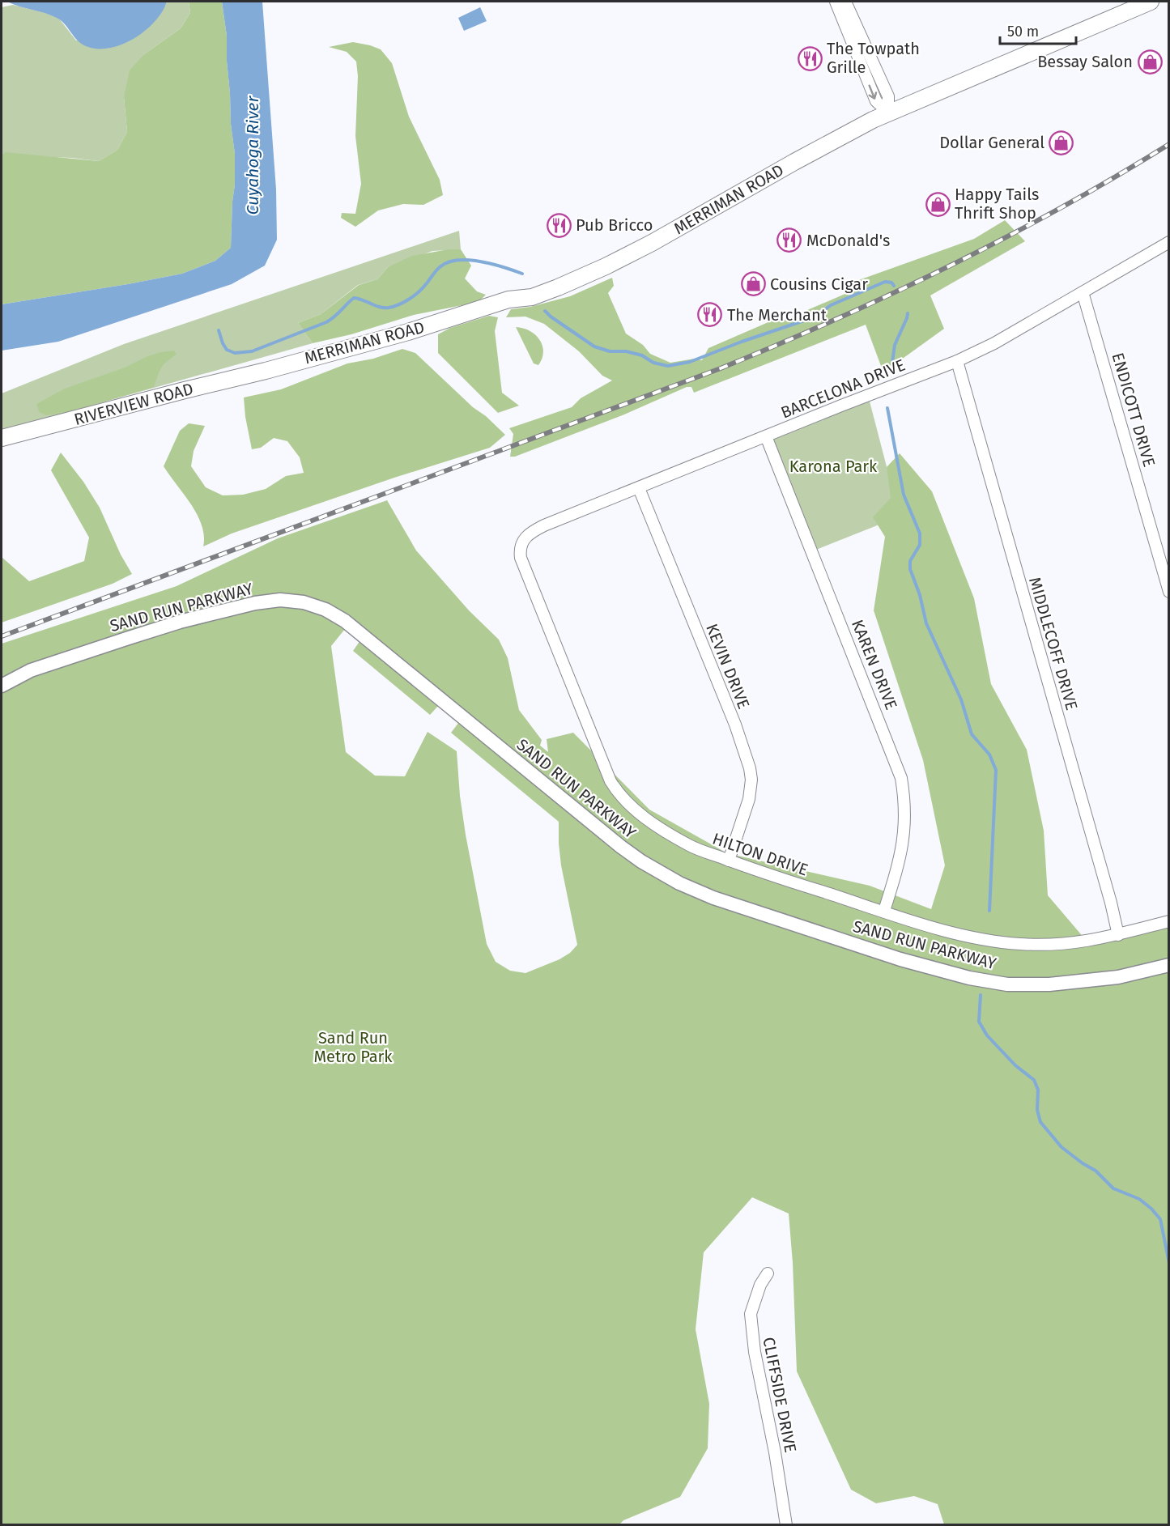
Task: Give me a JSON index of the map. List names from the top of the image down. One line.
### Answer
{"streets":{"main road":["MERRIMAN ROAD","RIVERVIEW ROAD"],"street":["BARCELONA DRIVE","ENDICOTT DRIVE","SAND RUN PARKWAY","MIDDLECOFF DRIVE","KAREN DRIVE","KEVIN DRIVE","HILTON DRIVE","CLIFFSIDE DRIVE"]},"crossings":[["MERRIMAN ROAD","RIVERVIEW ROAD"],["BARCELONA DRIVE","ENDICOTT DRIVE"],["BARCELONA DRIVE","MIDDLECOFF DRIVE"],["BARCELONA DRIVE","KAREN DRIVE"],["BARCELONA DRIVE","KEVIN DRIVE"],["BARCELONA DRIVE","HILTON DRIVE"],["MIDDLECOFF DRIVE","HILTON DRIVE"],["KAREN DRIVE","HILTON DRIVE"],["KEVIN DRIVE","HILTON DRIVE"]],"water":["Cuyahoga River"],"parks":["Karona Park","Sand Run Metro Park"],"places":{"restaurant":["The Towpath Grille","Pub Bricco","McDonald's","The Merchant"],"shop":["Bessay Salon","Dollar General","Happy Tails Thrift Shop","Cousins Cigar"]},"scale_bar":"50 m"}
